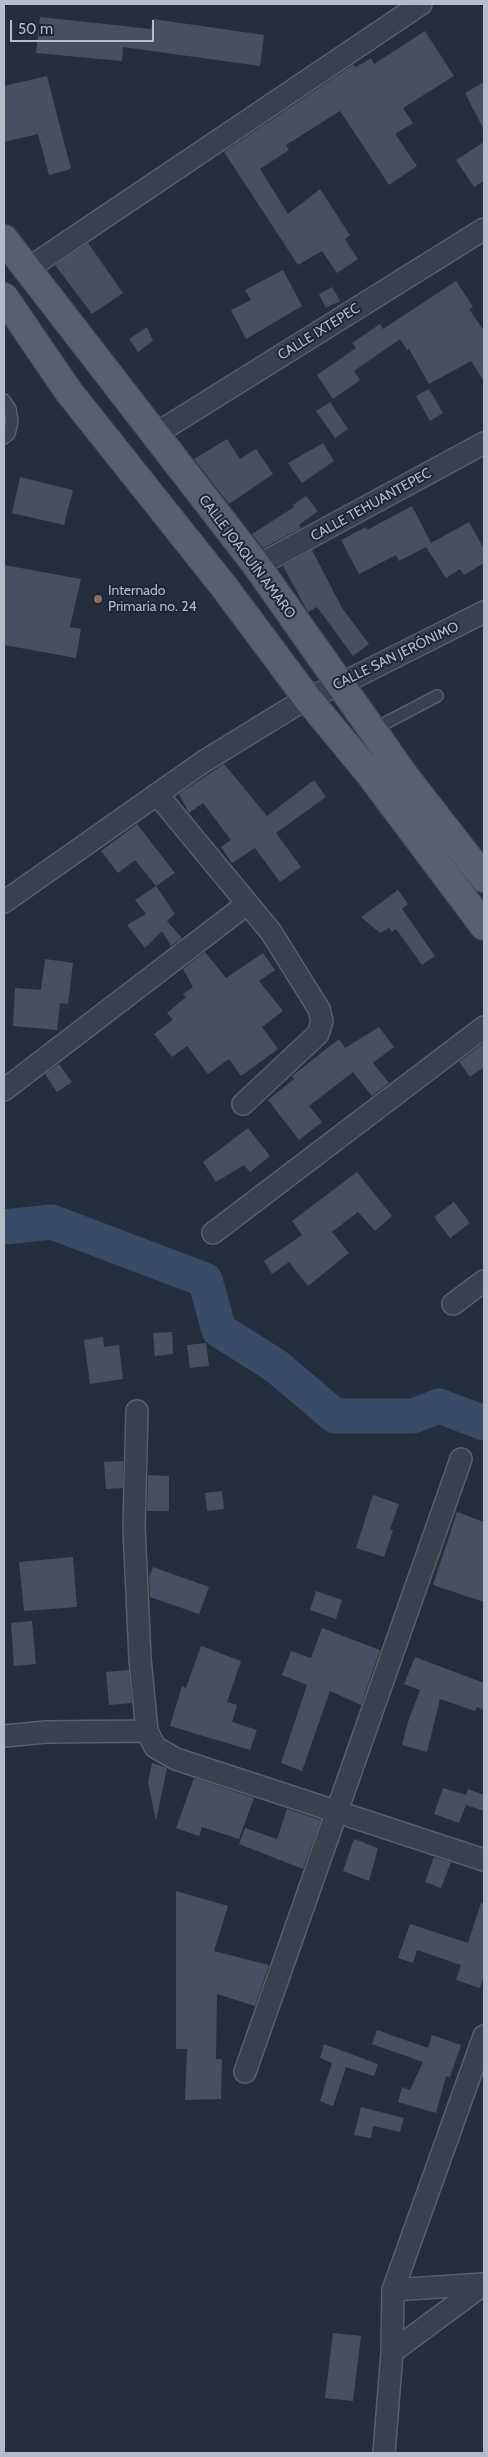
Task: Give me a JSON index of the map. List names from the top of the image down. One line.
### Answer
{"streets":{"main road":["CALLE JOAQUÍN AMARO"],"street":["CALLE IXTEPEC","CALLE TEHUANTEPEC","CALLE SAN JERÓNIMO"]},"crossings":[["CALLE IXTEPEC","CALLE JOAQUÍN AMARO"],["CALLE TEHUANTEPEC","CALLE JOAQUÍN AMARO"],["CALLE JOAQUÍN AMARO","CALLE SAN JERÓNIMO"]],"places":["Internado Primaria no. 24"],"scale_bar":"50 m"}
